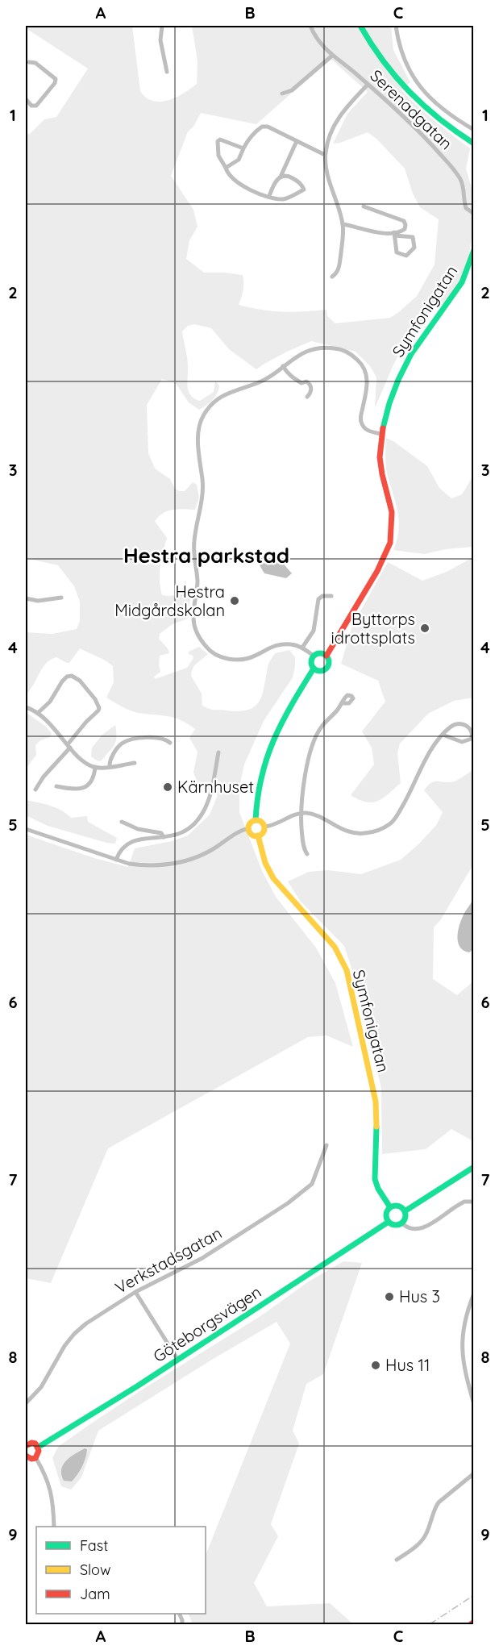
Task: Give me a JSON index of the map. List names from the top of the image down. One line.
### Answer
{"streets":{"main road":["Symfonigatan","Göteborgsvägen"],"street":["Serenadgatan","Verkstadsgatan"]},"crossings":[["Symfonigatan","Göteborgsvägen"]],"districts":["Hestra parkstad"],"places":["Hestra Midgårdskolan","Byttorps idrottsplats","Kärnhuset","Hus 3","Hus 11"],"legend":["Fast","Slow","Jam"],"grid":{"columns":["A","B","C"],"rows":["1","2","3","4","5","6","7","8","9"]}}
